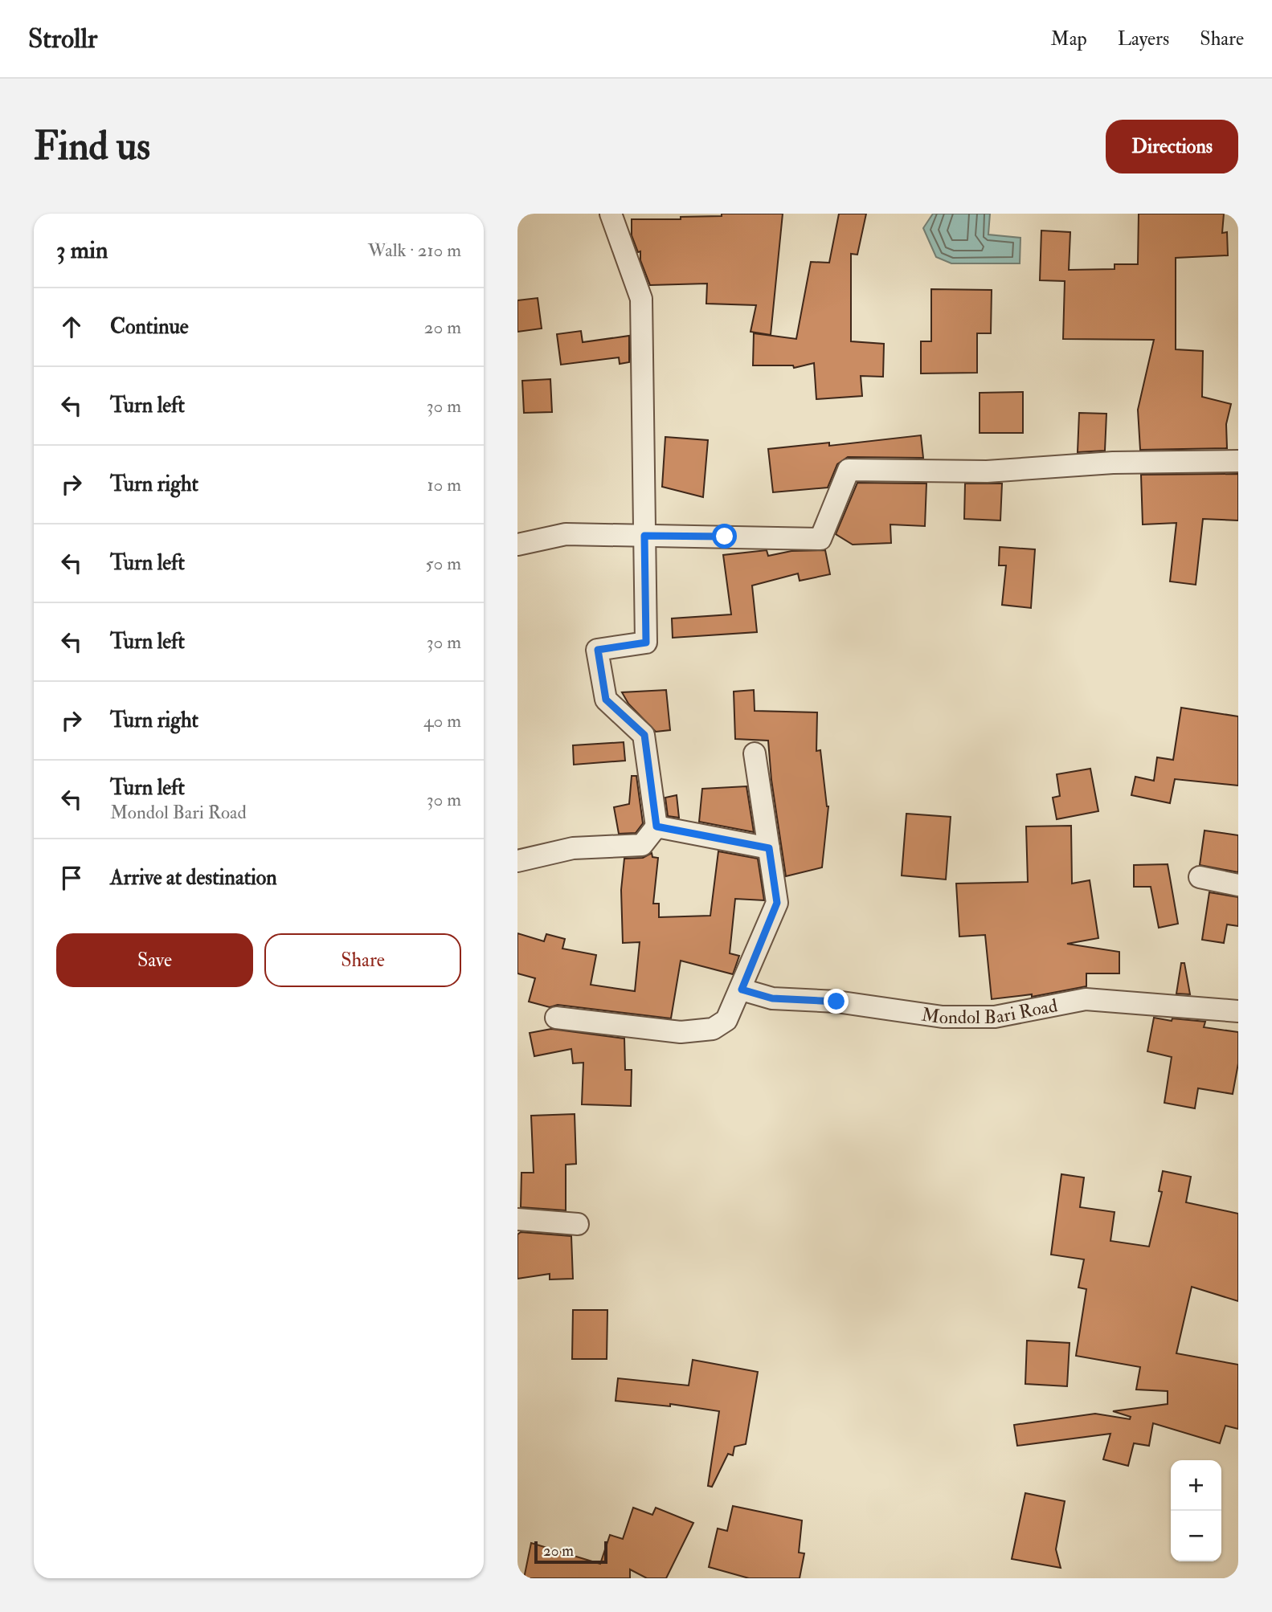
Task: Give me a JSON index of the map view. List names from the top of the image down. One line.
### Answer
{"streets":{"street":["Mondol Bari Road"]},"scale_bar":"20 m","page":{"header":"Strollr","nav":["Map","Layers","Share"],"buttons":["Directions",["Save","Share"]],"title":"Find us","heading":["3 min","Walk · 210 m"],"list":[["Continue","20 m"],["Turn left","30 m"],["Turn right","10 m"],["Turn left","50 m"],["Turn left","30 m"],["Turn right","40 m"],["Turn left","Mondol Bari Road","30 m"],"Arrive at destination"],"map_buttons":["+","−"],"scale":"20 m"}}
